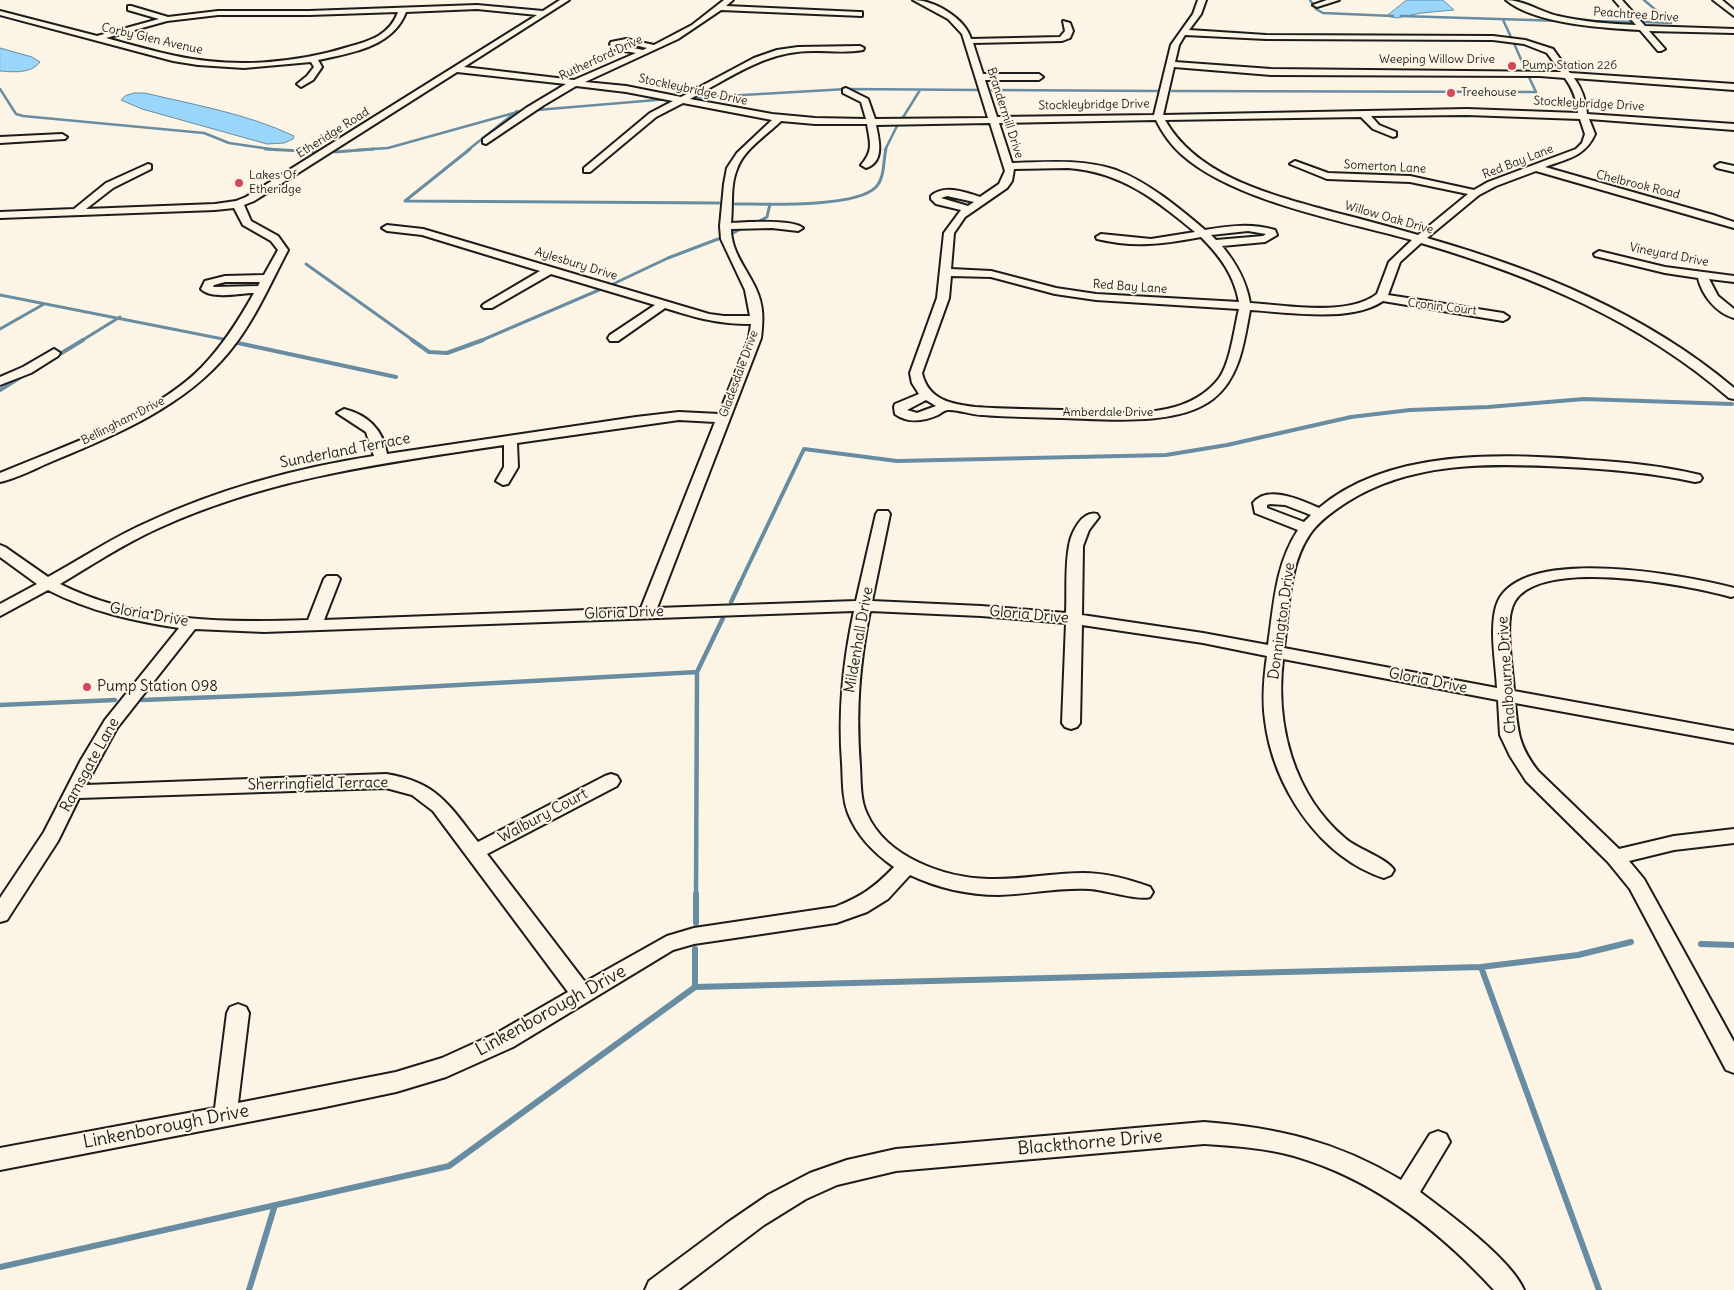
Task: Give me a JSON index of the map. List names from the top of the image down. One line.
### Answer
{"streets":{"street":["Peachtree Drive","Corby Glen Avenue","Rutherford Drive","Weeping Willow Drive","Stockleybridge Drive","Brandermill Drive","Etheridge Road","Red Bay Lane","Somerton Lane","Chelbrook Road","Willow Oak Drive","Vineyard Drive","Aylesbury Drive","Cronin Court","Gladesdale Drive","Amberdale Drive","Bellingham Drive","Sunderland Terrace","Gloria Drive","Donnington Drive","Mildenhall Drive","Chalbourne Drive","Ramsgate Lane","Sherringfield Terrace","Walbury Court","Linkenborough Drive","Blackthorne Drive"]},"crossings":[["Rutherford Drive","Stockleybridge Drive"],["Weeping Willow Drive","Red Bay Lane"],["Stockleybridge Drive","Brandermill Drive"],["Stockleybridge Drive","Etheridge Road"],["Stockleybridge Drive","Red Bay Lane"],["Stockleybridge Drive","Willow Oak Drive"],["Stockleybridge Drive","Gladesdale Drive"],["Brandermill Drive","Red Bay Lane"],["Brandermill Drive","Amberdale Drive"],["Etheridge Road","Bellingham Drive"],["Red Bay Lane","Somerton Lane"],["Red Bay Lane","Chelbrook Road"],["Red Bay Lane","Willow Oak Drive"],["Red Bay Lane","Cronin Court"],["Red Bay Lane","Amberdale Drive"],["Aylesbury Drive","Gladesdale Drive"],["Gladesdale Drive","Sunderland Terrace"],["Gladesdale Drive","Gloria Drive"],["Sunderland Terrace","Gloria Drive"],["Gloria Drive","Donnington Drive"],["Gloria Drive","Mildenhall Drive"],["Gloria Drive","Chalbourne Drive"],["Gloria Drive","Ramsgate Lane"],["Mildenhall Drive","Linkenborough Drive"],["Ramsgate Lane","Sherringfield Terrace"],["Sherringfield Terrace","Walbury Court"],["Sherringfield Terrace","Linkenborough Drive"]],"places":["Pump Station 226","Treehouse","Lakes Of Etheridge","Pump Station 098"]}
